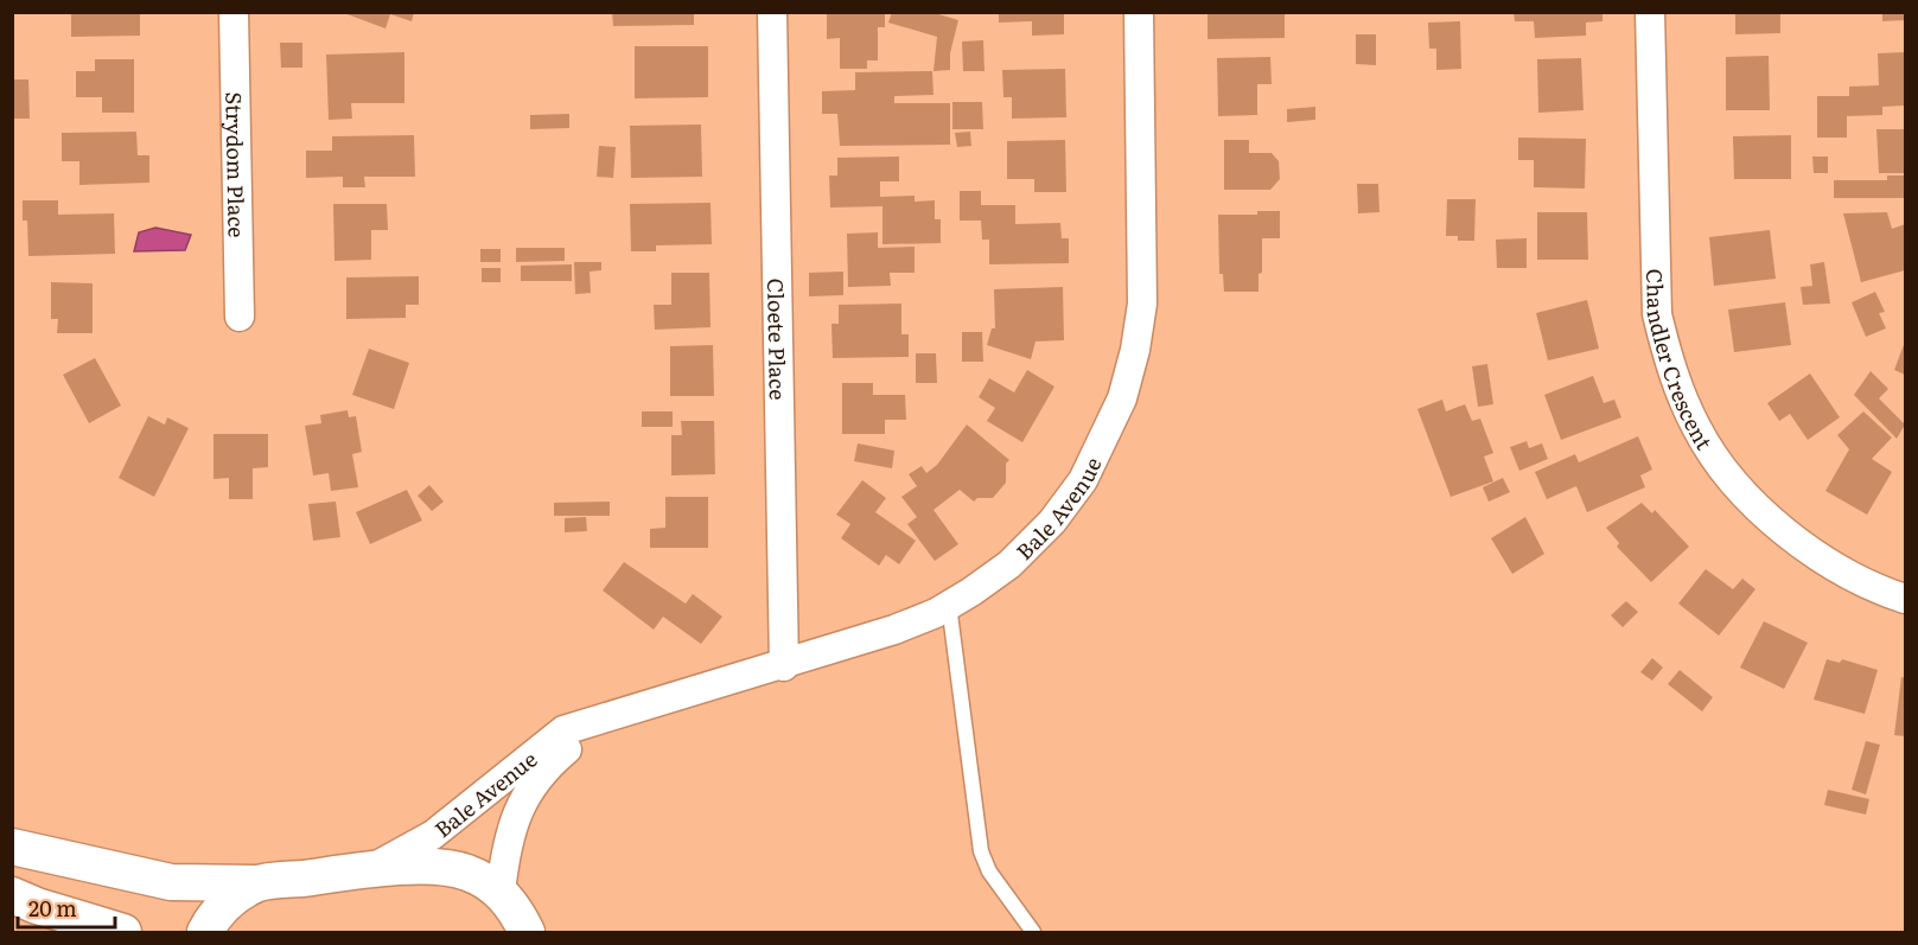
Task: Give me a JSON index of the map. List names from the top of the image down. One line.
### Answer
{"streets":{"street":["Strydom Place","Cloete Place","Chandler Crescent","Bale Avenue"]},"crossings":[["Cloete Place","Bale Avenue"]],"scale_bar":"20 m"}
